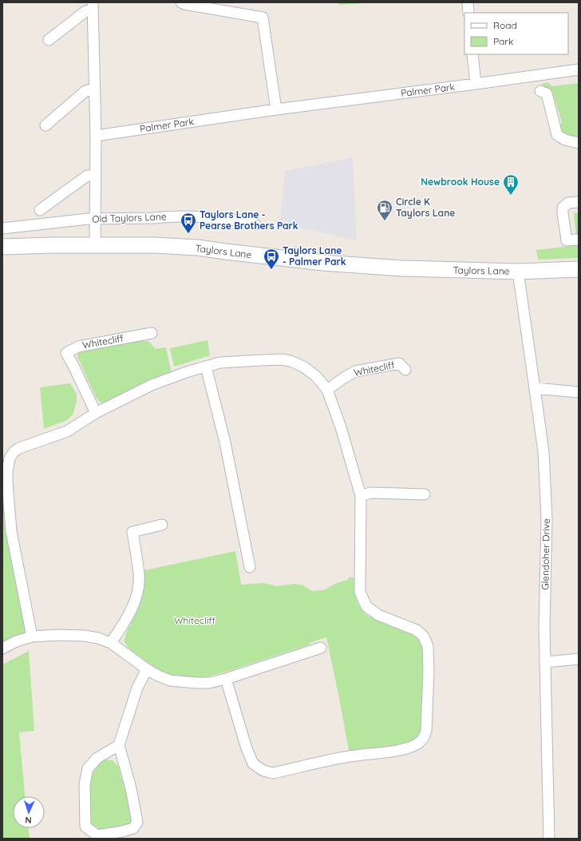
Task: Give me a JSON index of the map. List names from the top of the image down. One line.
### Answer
{"streets":{"main road":["Taylors Lane"],"street":["Palmer Park","Old Taylors Lane","Whitecliff","Glendoher Drive"]},"crossings":[["Taylors Lane","Glendoher Drive"]],"parks":["Whitecliff"],"places":{"building":["Newbrook House"],"fuel station":["Circle K Taylors Lane"],"bus stop":["Taylors Lane - Pearse Brothers Park","Taylors Lane - Palmer Park"]},"legend":["Road","Park"],"north":"bottom"}
